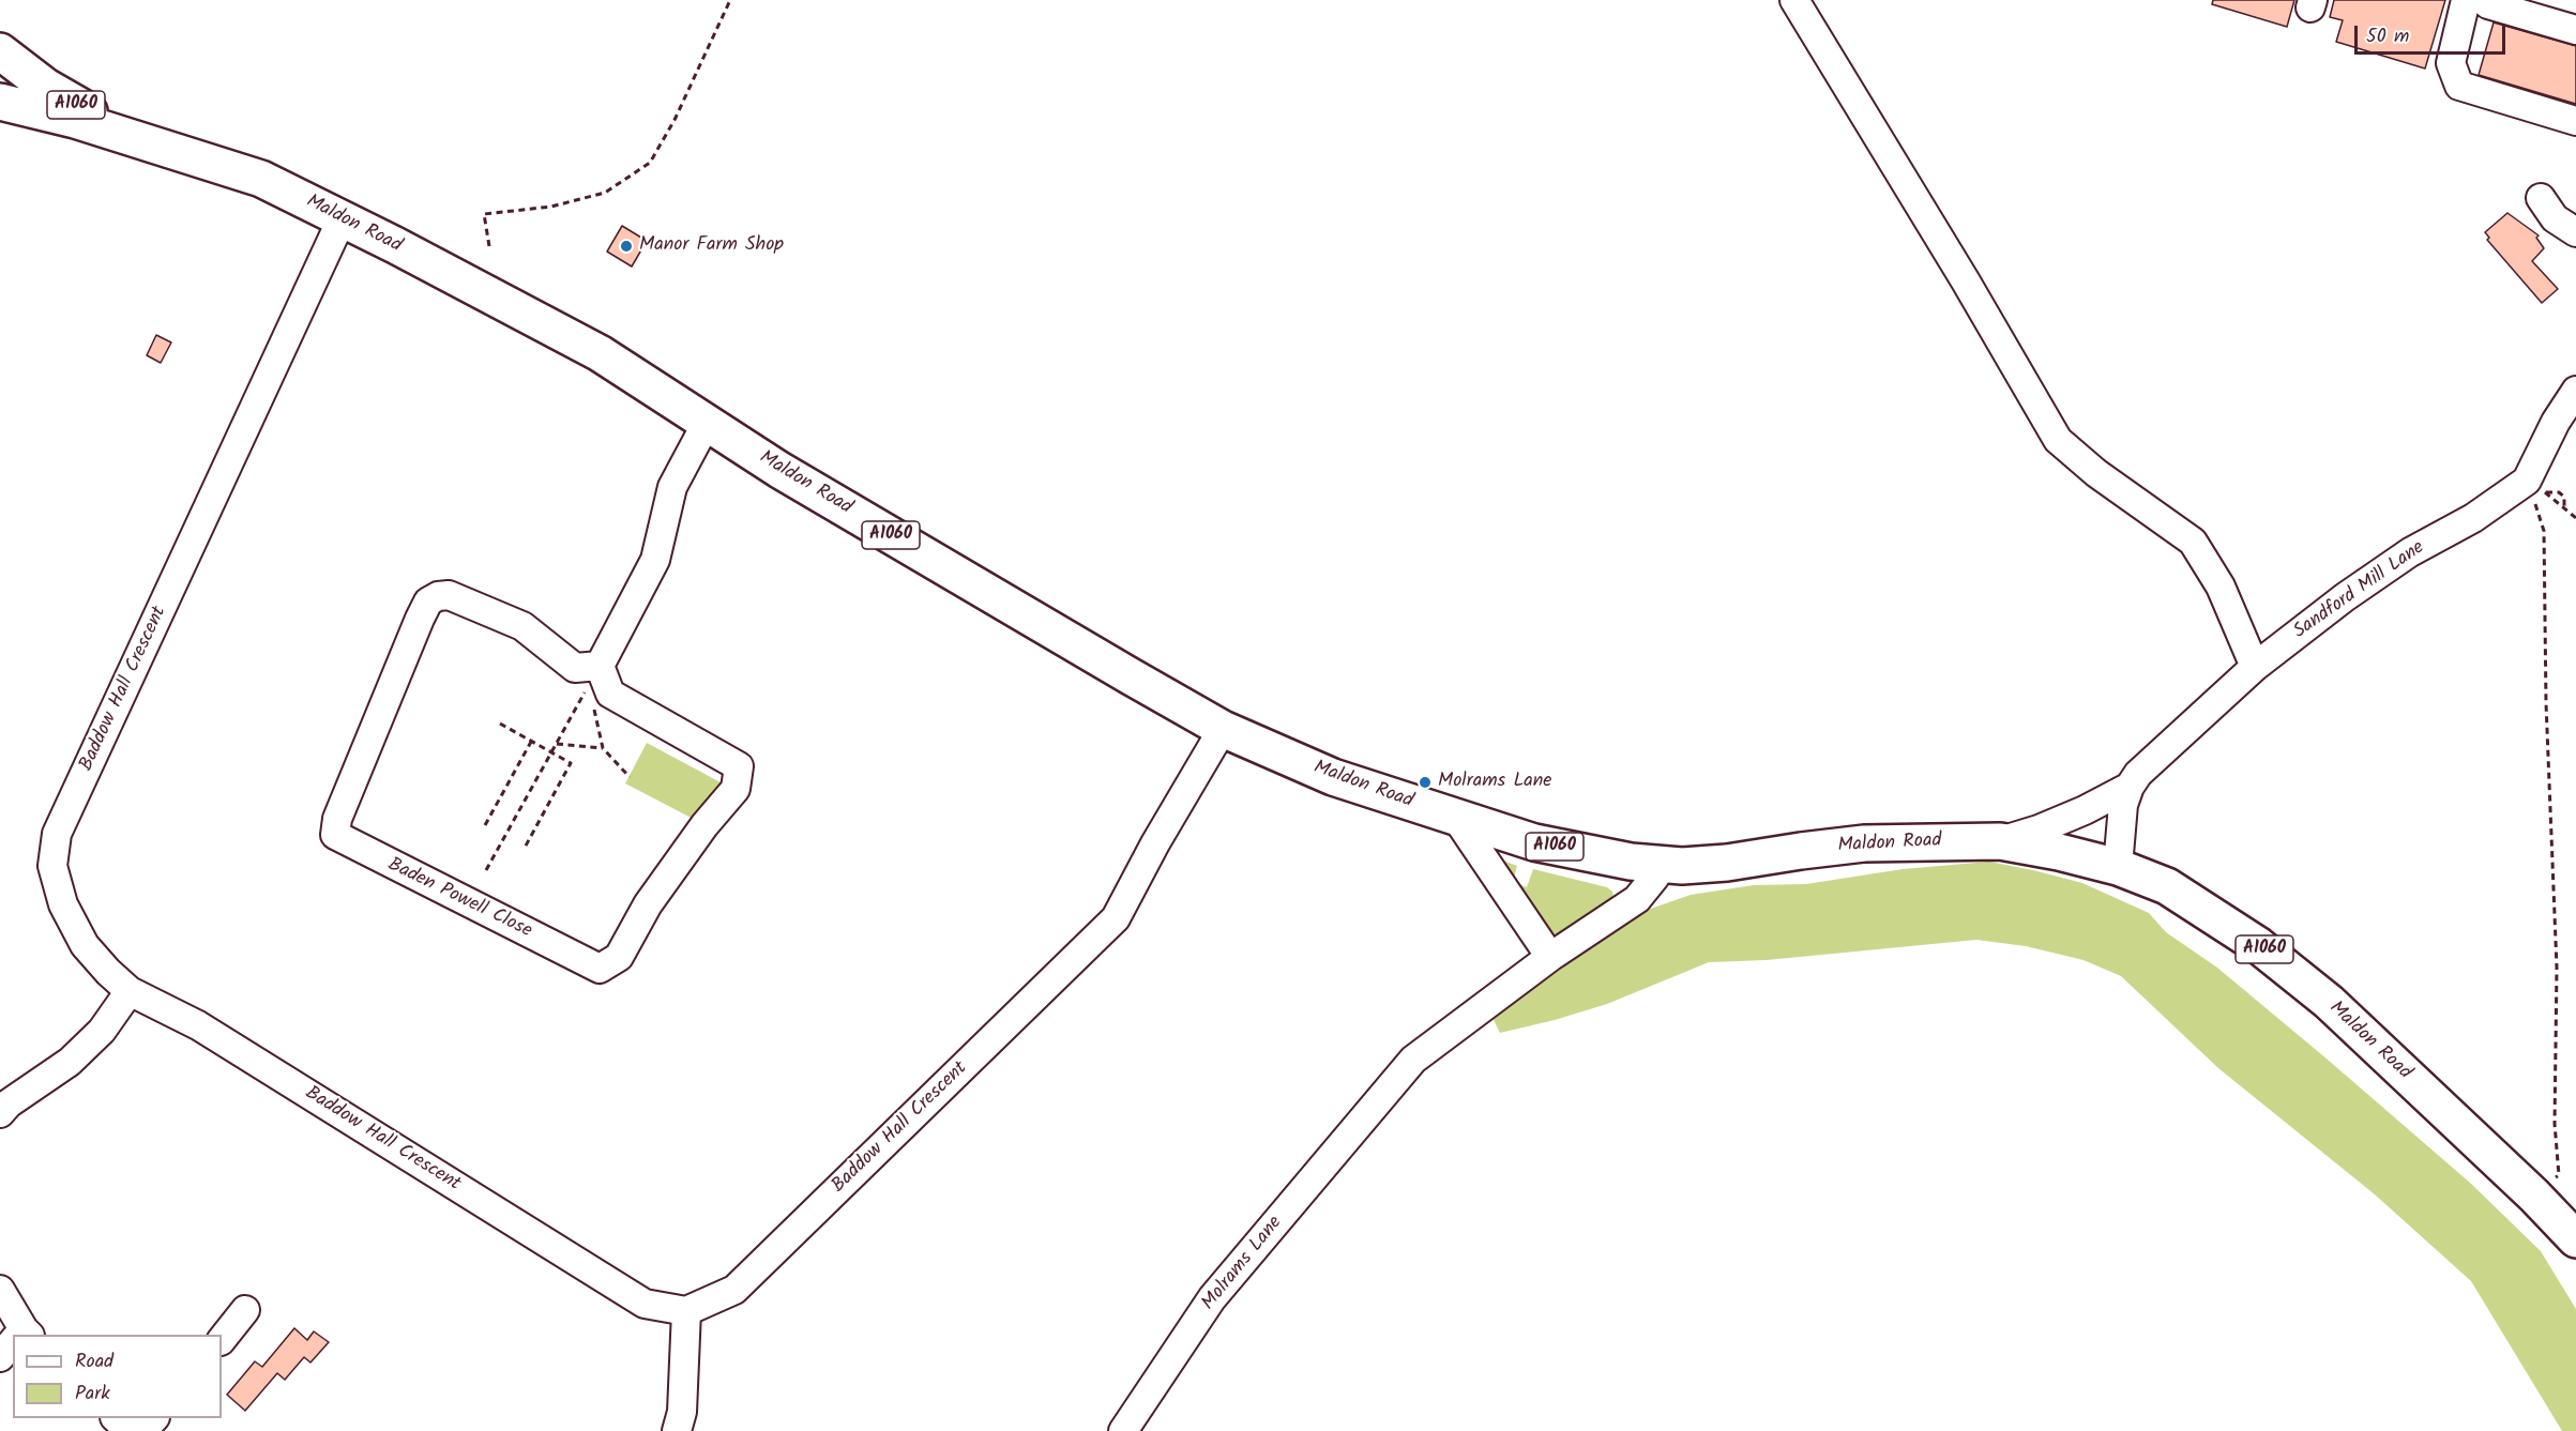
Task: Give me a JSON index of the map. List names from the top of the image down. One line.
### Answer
{"streets":{"main road":["A1060","Maldon Road"],"street":["Sandford Mill Lane","Baddow Hall Crescent","Baden Powell Close","Molrams Lane"]},"crossings":[["Maldon Road","Sandford Mill Lane"],["Maldon Road","Baddow Hall Crescent"],["Maldon Road","Molrams Lane"]],"places":["Manor Farm Shop","Molrams Lane"],"legend":["Road","Park"],"scale_bar":"50 m"}
